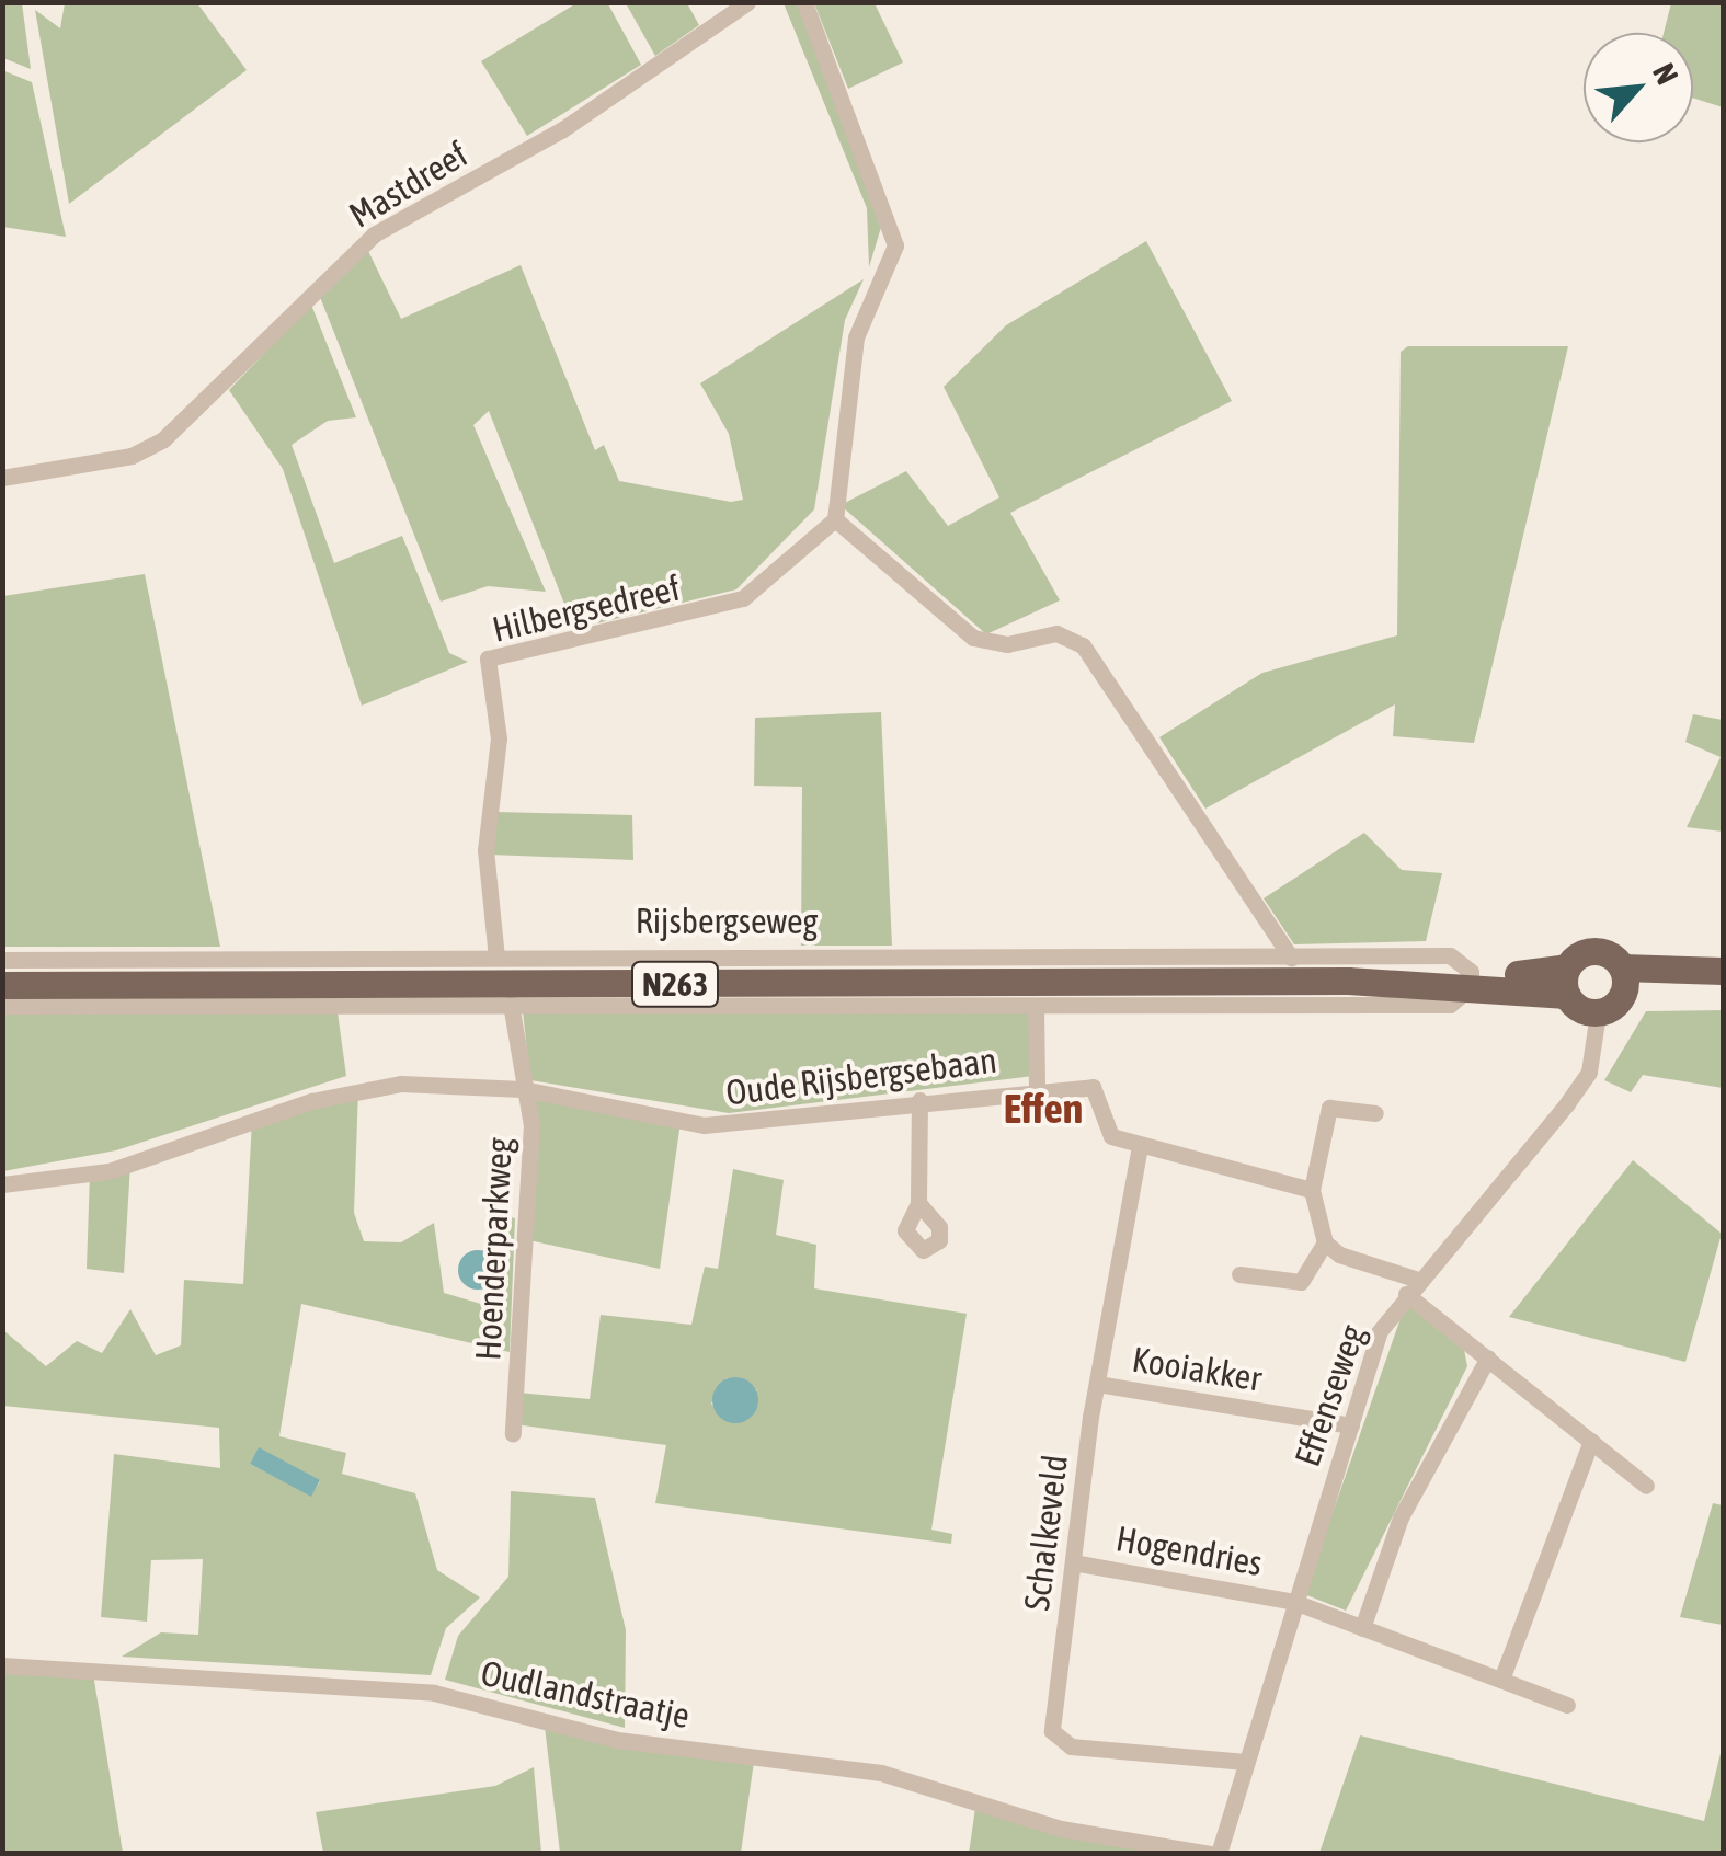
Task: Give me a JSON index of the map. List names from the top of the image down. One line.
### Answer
{"streets":{"main road":["Rijsbergseweg","N263"],"street":["Mastdreef","Hilbergsedreef","Oude Rijsbergsebaan","Hoenderparkweg","Kooiakker","Effenseweg","Schalkeveld","Hogendries","Oudlandstraatje"]},"crossings":[["Hilbergsedreef","Rijsbergseweg"],["Rijsbergseweg","N263"],["Rijsbergseweg","Hoenderparkweg"],["N263","Effenseweg"],["Oude Rijsbergsebaan","Hoenderparkweg"],["Oude Rijsbergsebaan","Schalkeveld"],["Kooiakker","Effenseweg"],["Kooiakker","Schalkeveld"],["Effenseweg","Schalkeveld"],["Effenseweg","Hogendries"],["Schalkeveld","Hogendries"]],"districts":["Effen"],"north":"top right"}
